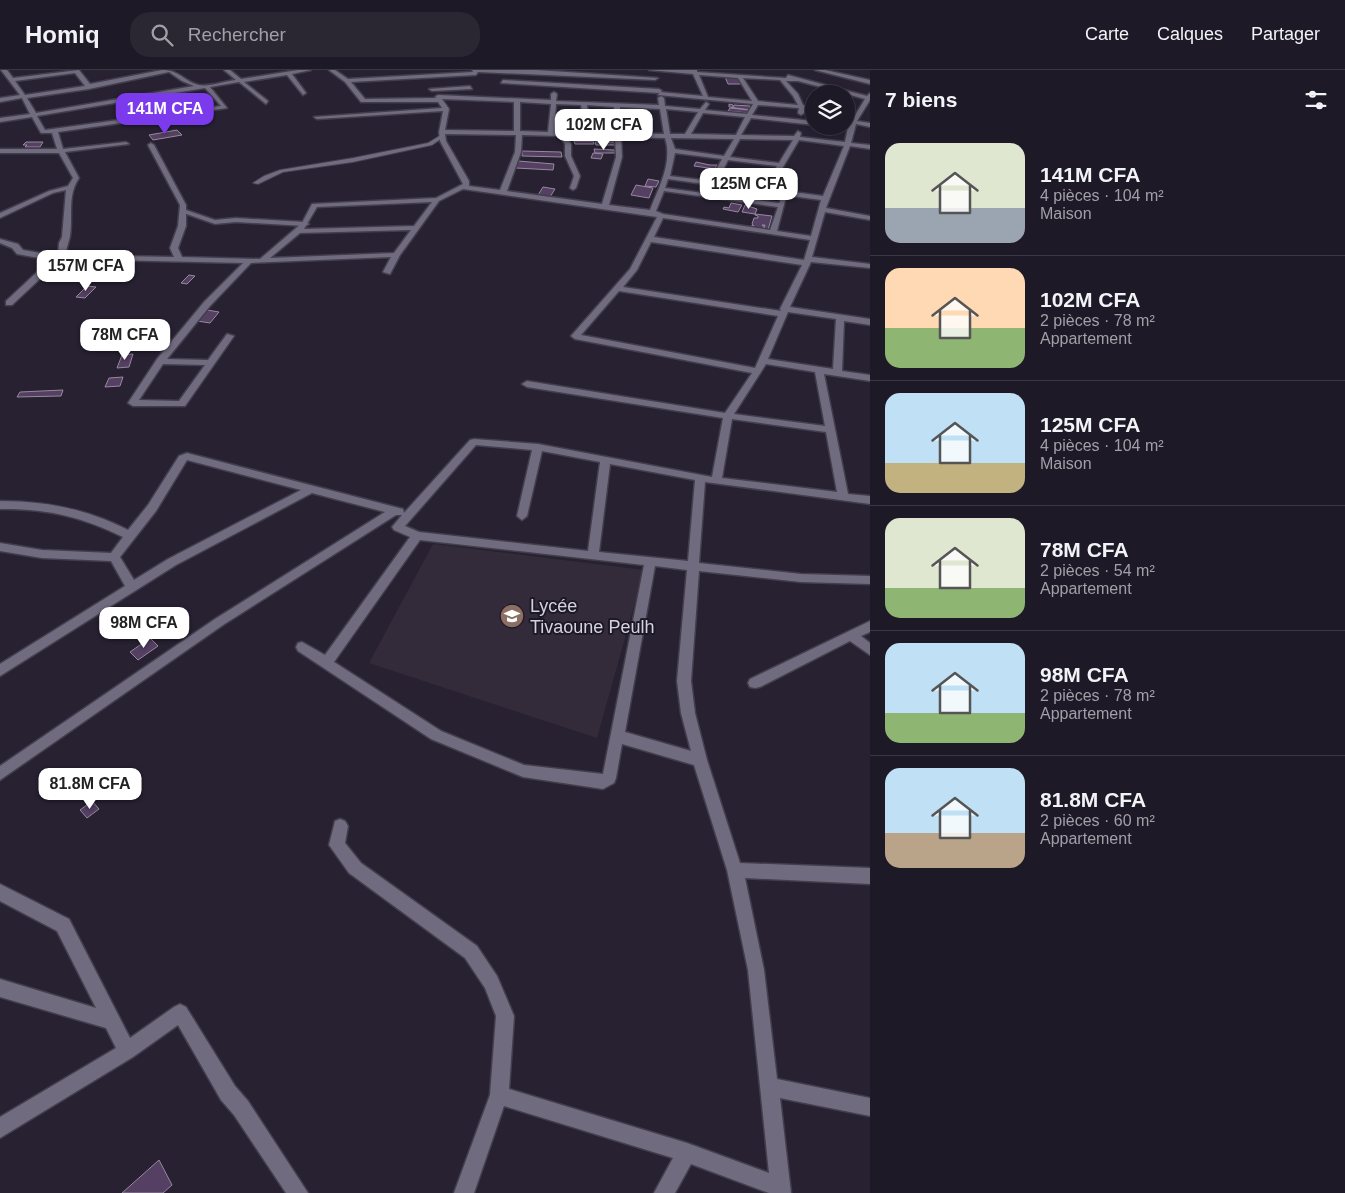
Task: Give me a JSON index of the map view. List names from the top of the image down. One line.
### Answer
{"places":{"school or university":["Lycée Tivaoune Peulh"]},"page":{"header":"Homiq","search":"Rechercher","nav":["Carte","Calques","Partager"],"heading":"7 biens","price":["141M CFA","102M CFA","125M CFA","157M CFA","78M CFA","98M CFA","81.8M CFA"],"list":[{"name":"141M CFA","note":"4 pièces · 104 m² · Maison"},{"name":"102M CFA","note":"2 pièces · 78 m² · Appartement"},{"name":"125M CFA","note":"4 pièces · 104 m² · Maison"},{"name":"78M CFA","note":"2 pièces · 54 m² · Appartement"},{"name":"98M CFA","note":"2 pièces · 78 m² · Appartement"},{"name":"81.8M CFA","note":"2 pièces · 60 m² · Appartement"}]}}
